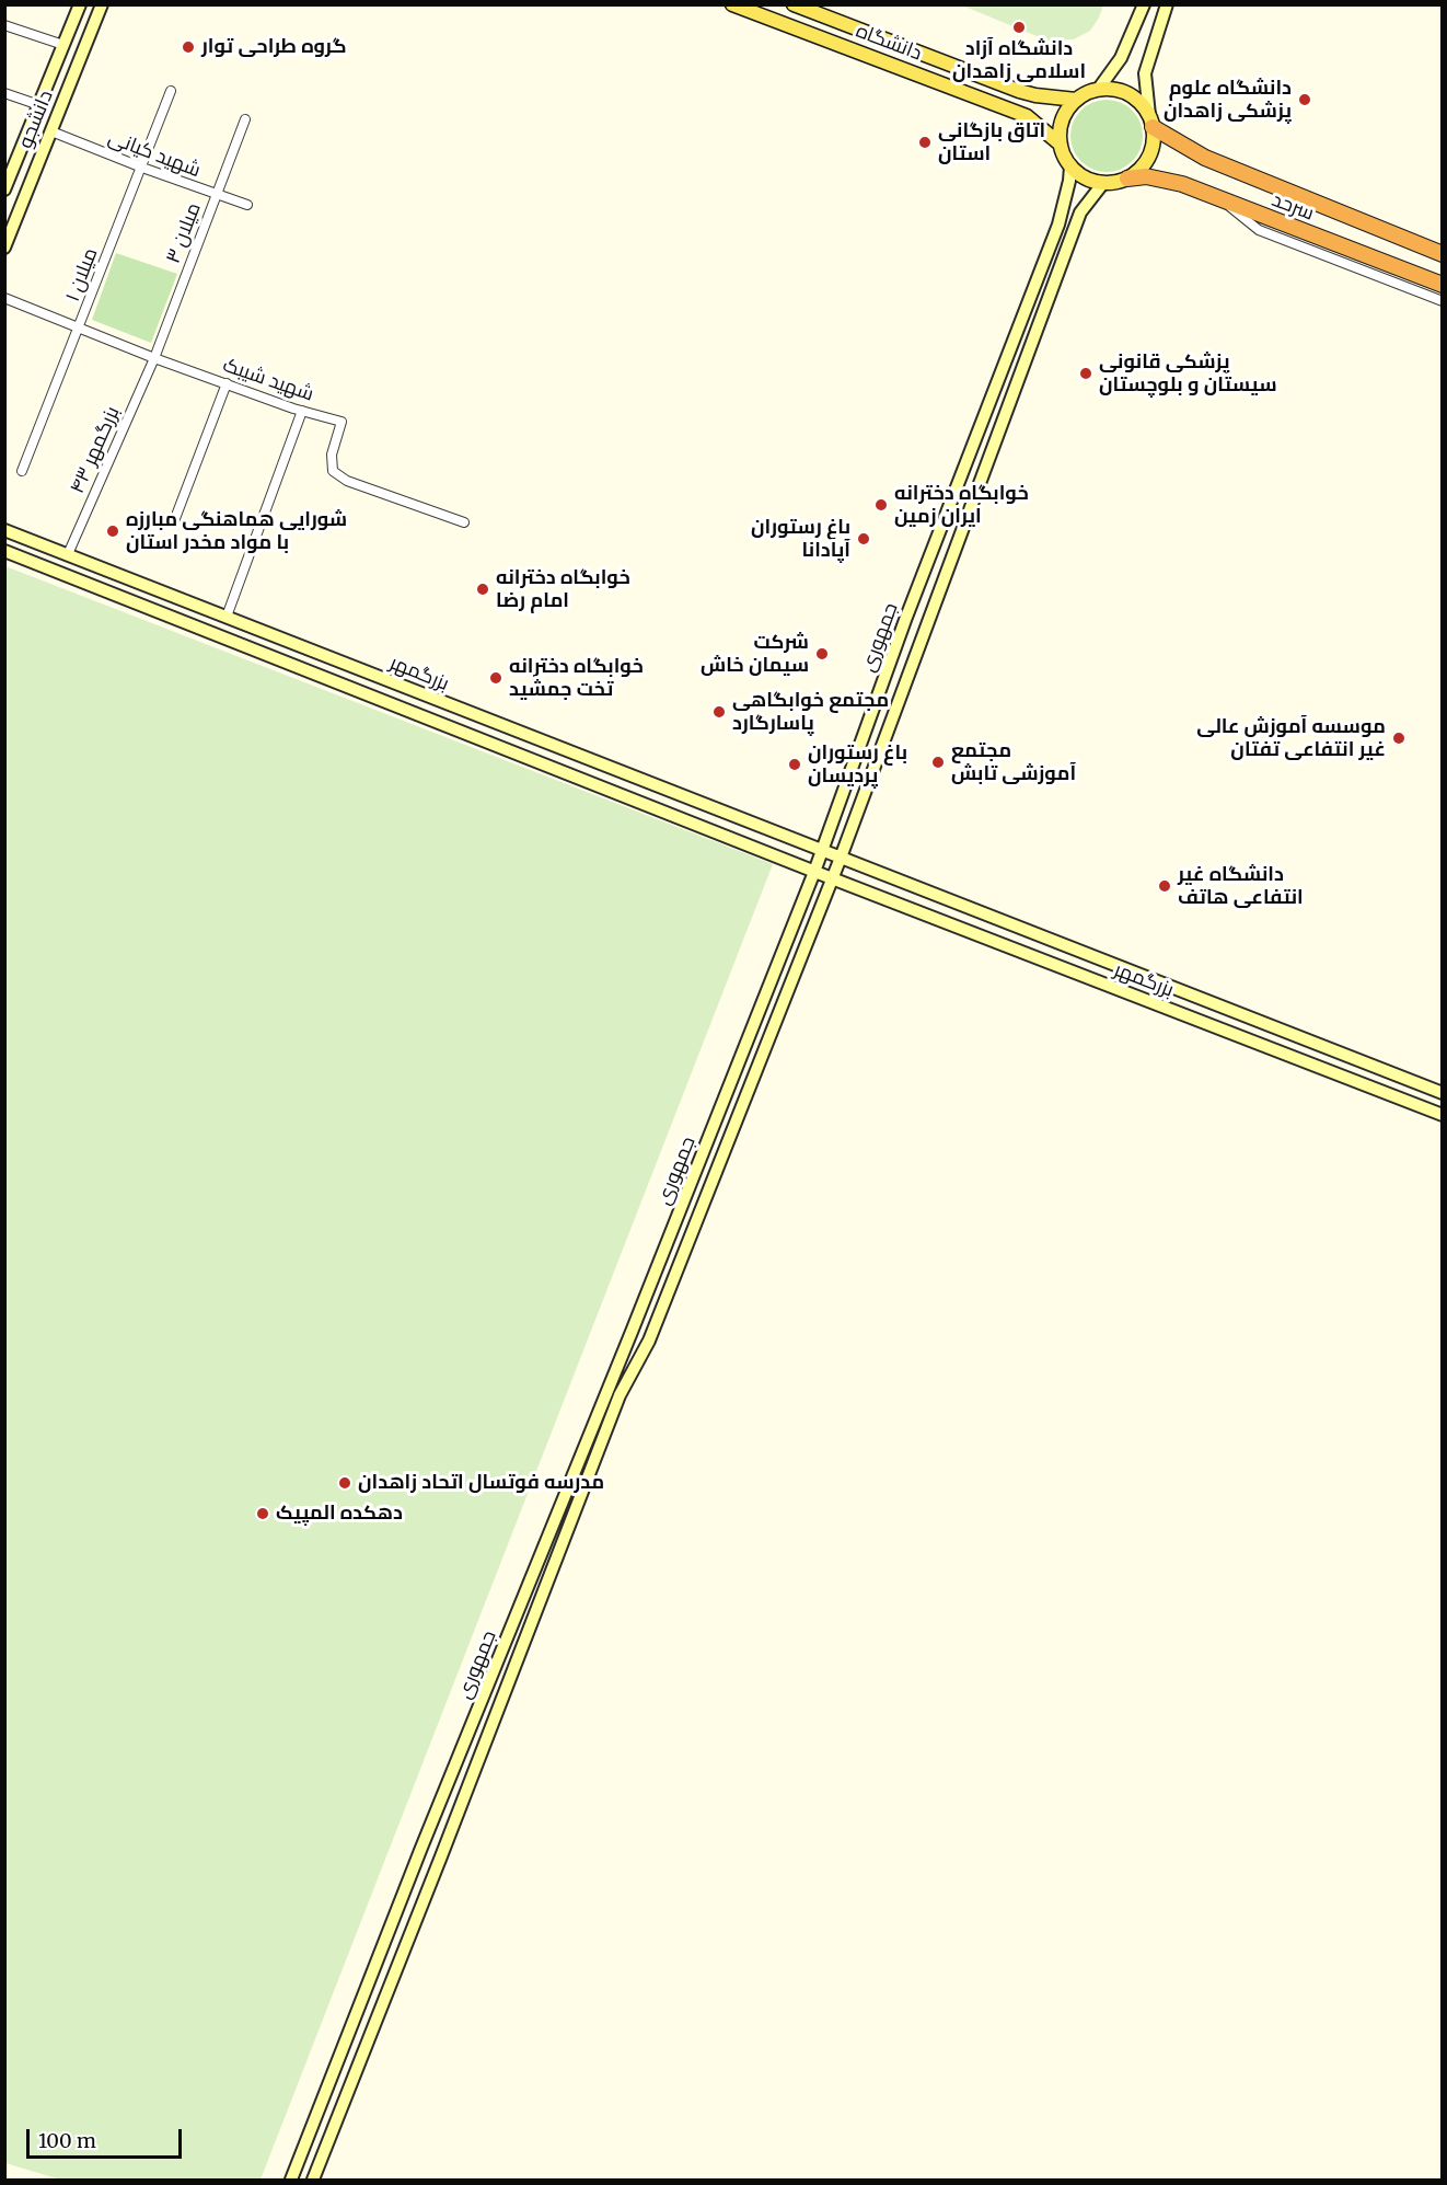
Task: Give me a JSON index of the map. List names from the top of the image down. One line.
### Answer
{"streets":{"highway":["سرحد"],"main road":["دانشگاه","دانشجو","جمهوری","بزرگمهر"],"street":["شهید کیانی","میلان ۳","میلان ۱","شهید شیبک","بزرگمهر ۴۳"]},"crossings":[["دانشگاه","سرحد"],["دانشگاه","جمهوری"],["دانشجو","شهید کیانی"],["شهید کیانی","میلان ۳"],["شهید کیانی","میلان ۱"],["سرحد","جمهوری"],["میلان ۳","شهید شیبک"],["میلان ۳","بزرگمهر ۴۳"],["میلان ۱","شهید شیبک"],["شهید شیبک","بزرگمهر ۴۳"],["بزرگمهر ۴۳","بزرگمهر"],["جمهوری","بزرگمهر"]],"places":["دانشگاه آزاد اسلامی زاهدان","گروه طراحی توار","دانشگاه علوم پزشکی زاهدان","اتاق بازگانی استان","پزشکی قانونی سیستان و بلوچستان","خوابگاه دخترانه ایران زمین","شورایی هماهنگی مبارزه با مواد مخدر استان","باغ رستوران آپادانا","خوابگاه دخترانه امام رضا","شرکت سیمان خاش","خوابگاه دخترانه تخت جمشید","مجتمع خوابگاهی پاسارگارد","موسسه آموزش عالی غیر انتفاعی تفتان","مجتمع آموزشی تابش","باغ رستوران پردیسان","دانشگاه غیر انتفاعی هاتف","مدرسه فوتسال اتحاد زاهدان","دهکده المپیک"],"scale_bar":"100 m"}
